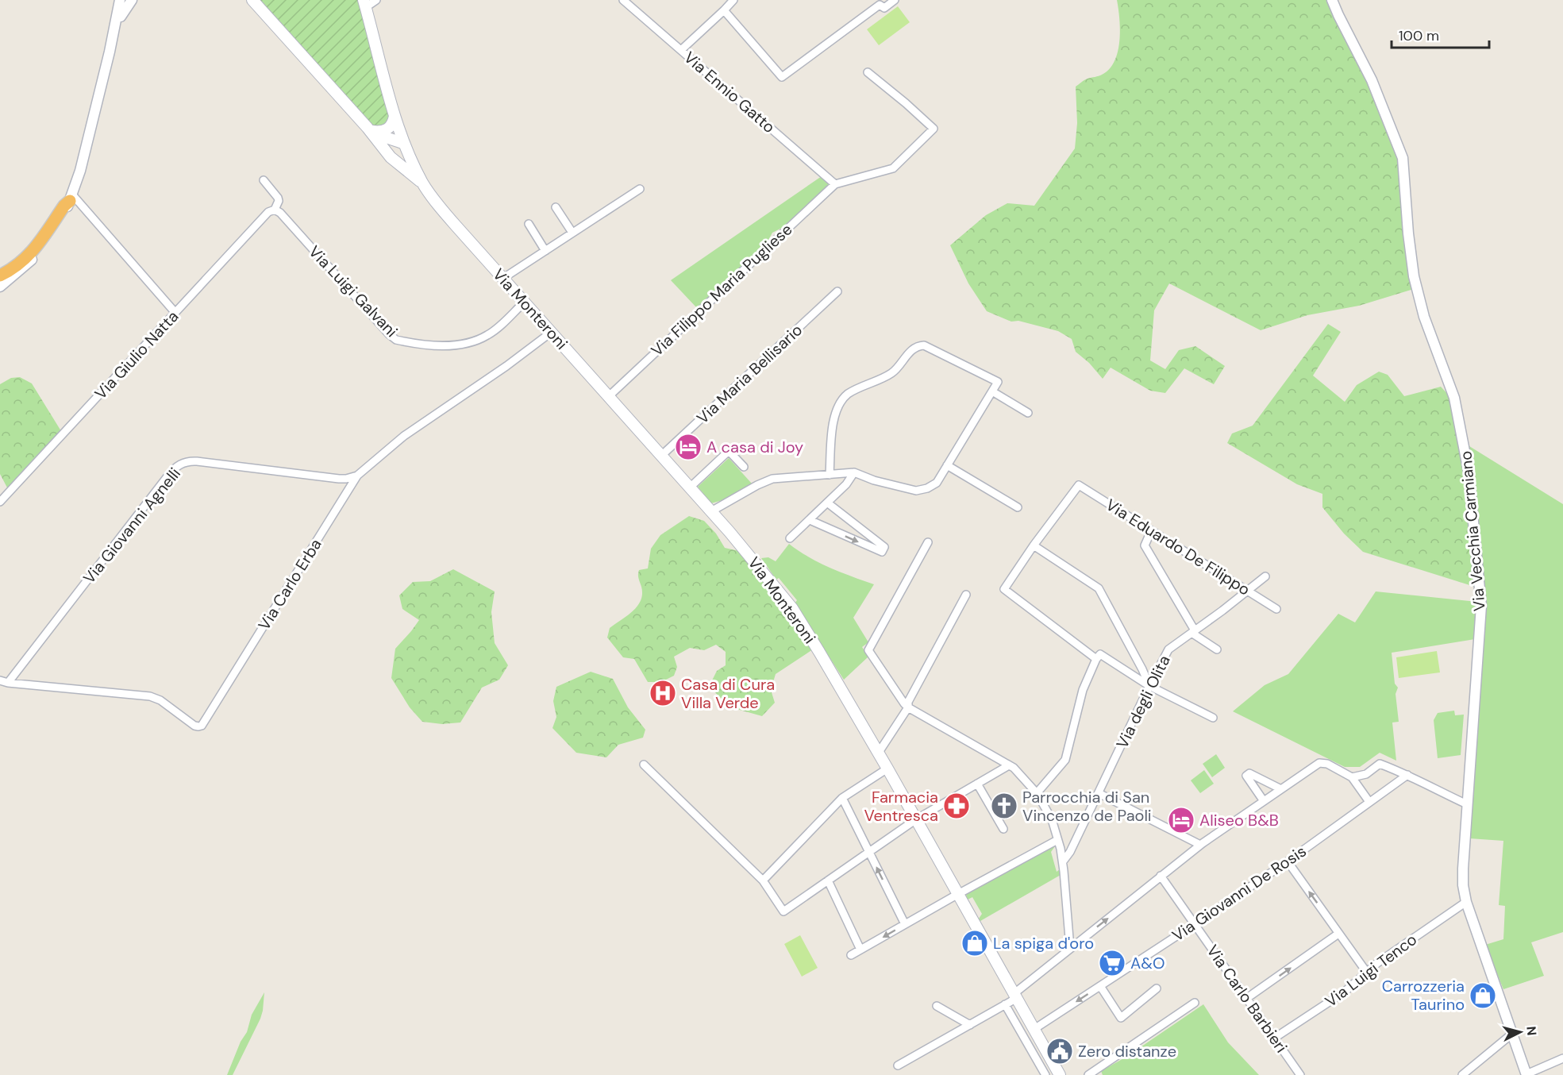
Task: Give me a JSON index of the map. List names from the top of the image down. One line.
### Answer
{"streets":{"main road":["Via Monteroni"],"street":["Via Ennio Gatto","Via Filippo Maria Pugliese","Via Luigi Galvani","Via Giulio Natta","Via Maria Bellisario","Via Giovanni Agnelli","Via Vecchia Carmiano","Via Eduardo De Filippo","Via Carlo Erba","Via degli Olita","Via Giovanni De Rosis","Via Luigi Tenco","Via Carlo Barbieri"]},"crossings":[["Via Ennio Gatto","Via Filippo Maria Pugliese"],["Via Filippo Maria Pugliese","Via Monteroni"],["Via Luigi Galvani","Via Monteroni"],["Via Luigi Galvani","Via Giulio Natta"],["Via Monteroni","Via Maria Bellisario"],["Via Monteroni","Via Carlo Erba"],["Via Monteroni","Via Giovanni De Rosis"],["Via Giovanni Agnelli","Via Carlo Erba"],["Via Vecchia Carmiano","Via Luigi Tenco"],["Via Eduardo De Filippo","Via degli Olita"],["Via Giovanni De Rosis","Via Carlo Barbieri"],["Via Luigi Tenco","Via Carlo Barbieri"]],"places":{"hotel":["A casa di Joy","Aliseo B&B"],"hospital":["Casa di Cura Villa Verde"],"pharmacy":["Farmacia Ventresca"],"church":["Parrocchia di San Vincenzo de Paoli"],"shop":["La spiga d'oro","Carrozzeria Taurino"],"supermarket":["A&O"],"public building":["Zero distanze"]},"scale_bar":"100 m","north":"right"}
